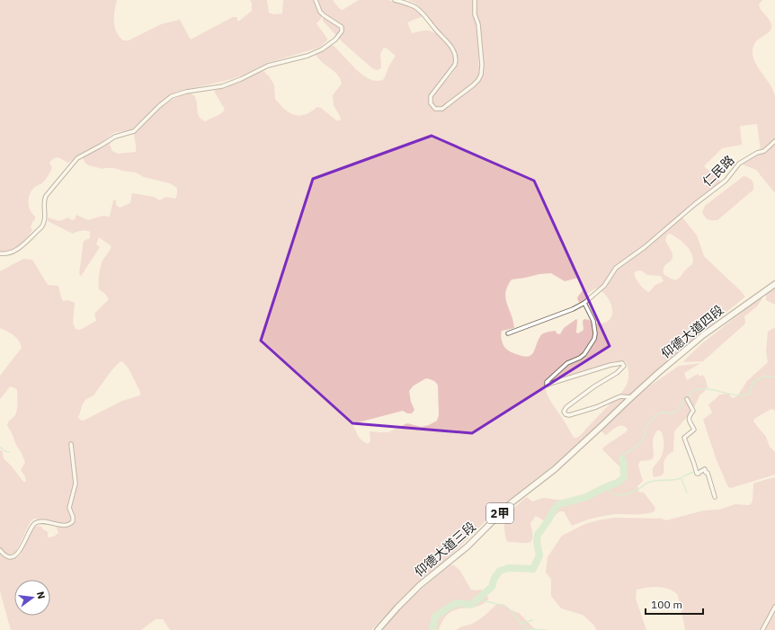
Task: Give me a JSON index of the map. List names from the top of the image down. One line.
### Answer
{"streets":{"main road":["仰德大道四段","2甲","仰德大道三段"],"street":["仁民路"]},"crossings":[["仰德大道四段","仰德大道三段"]],"scale_bar":"100 m","north":"right"}
